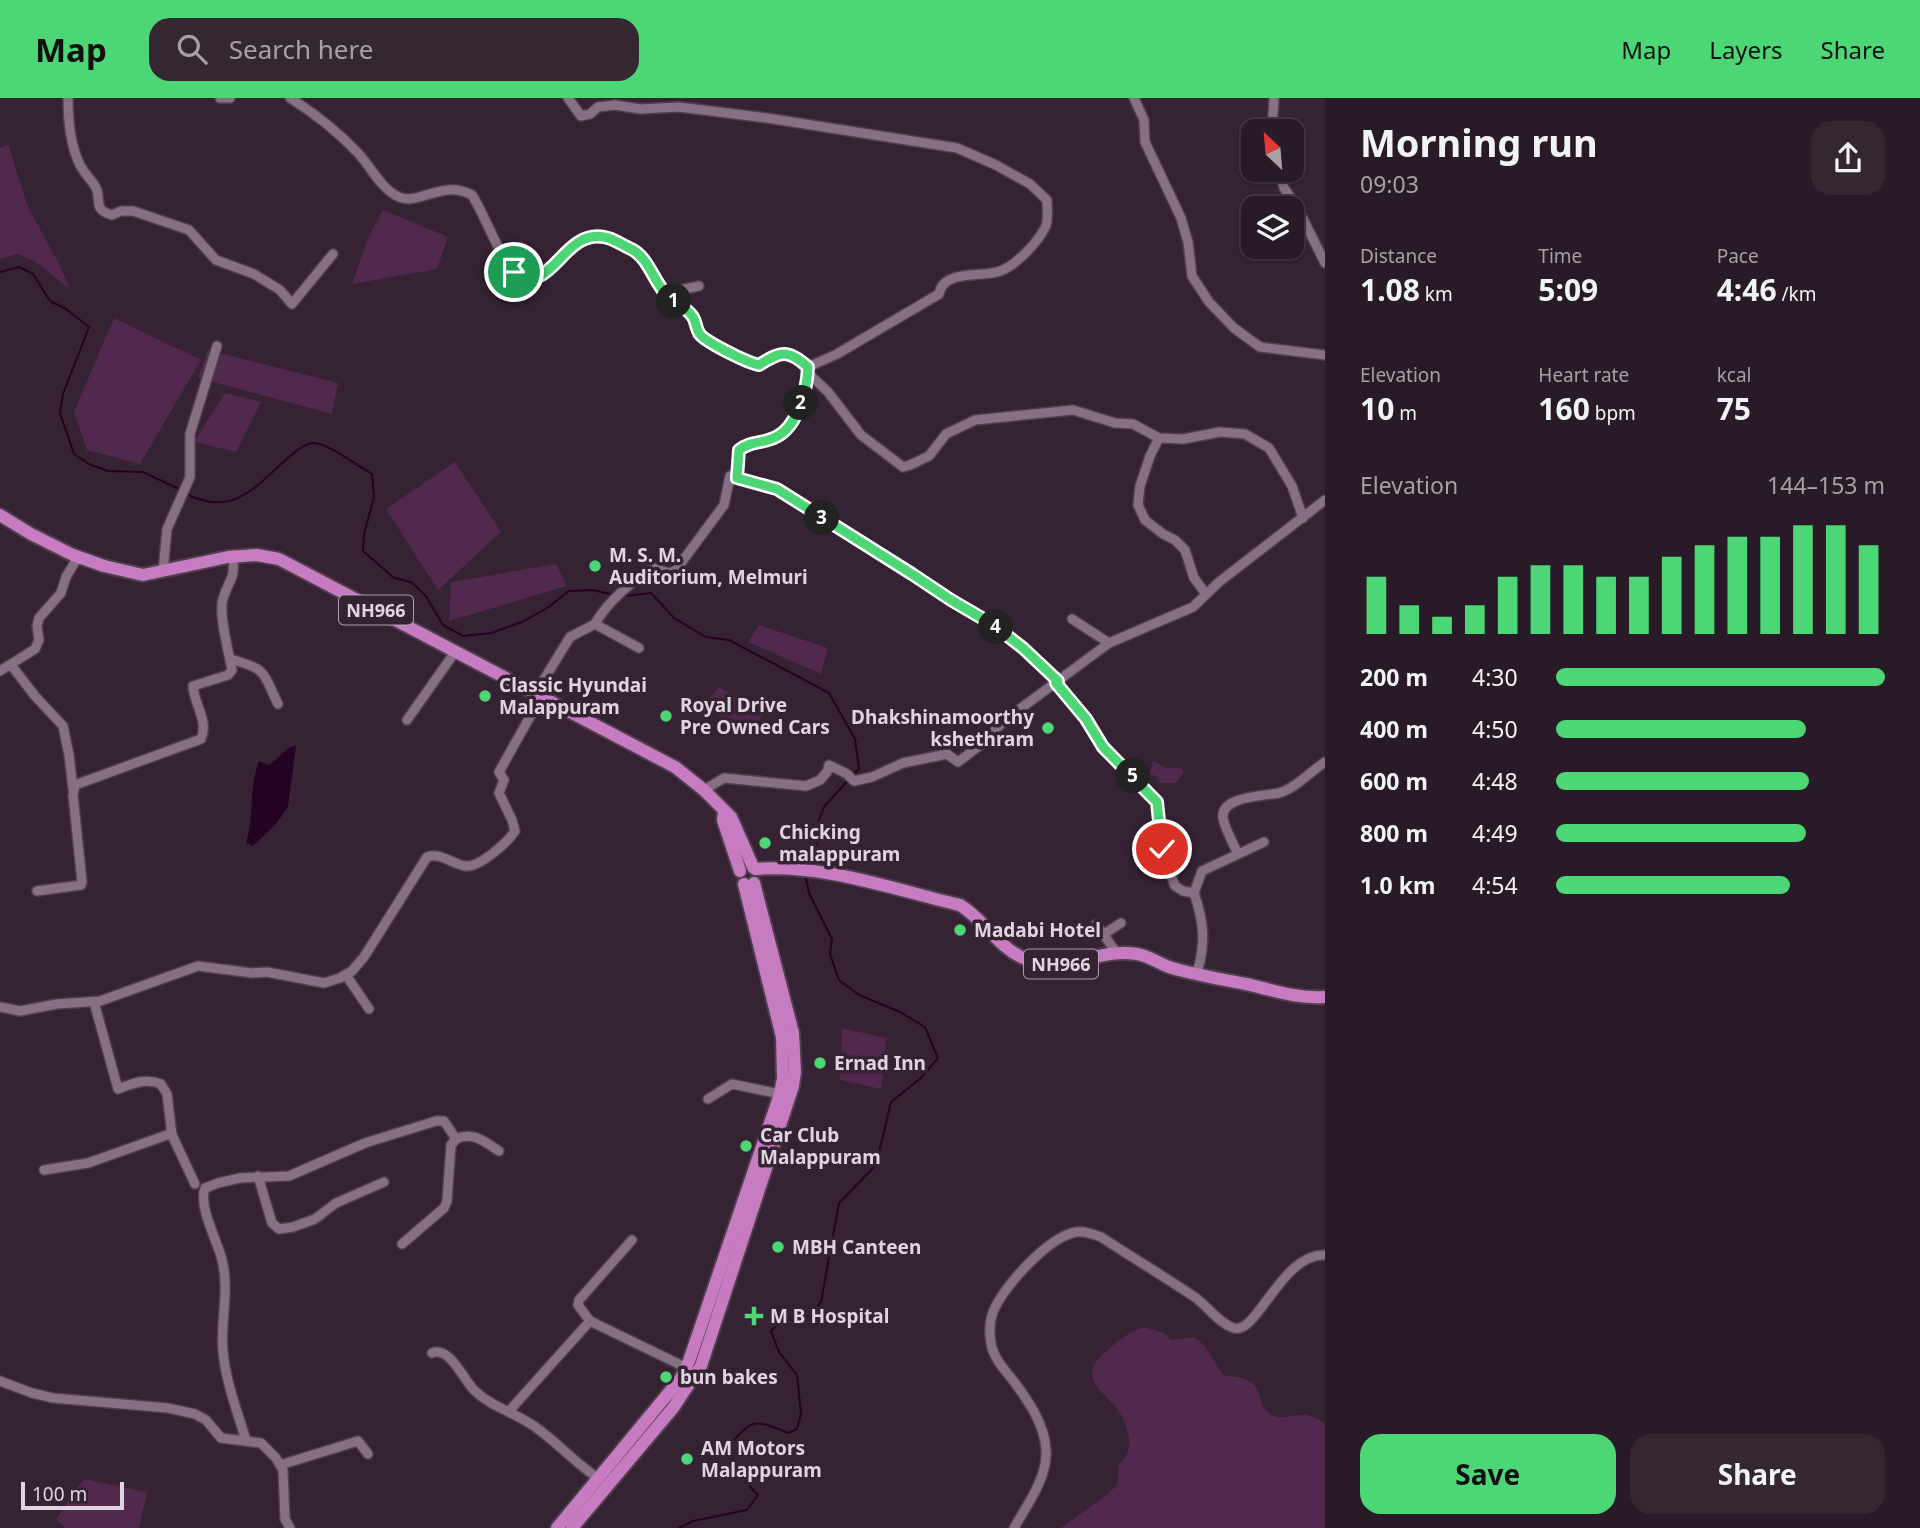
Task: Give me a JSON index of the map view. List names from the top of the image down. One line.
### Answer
{"streets":{"highway":["NH966"]},"places":{"other":["M. S. M. Auditorium, Melmuri","Classic Hyundai Malappuram","Royal Drive Pre Owned Cars","Dhakshinamoorthy kshethram","Chicking malappuram","Madabi Hotel","Ernad Inn","Car Club Malappuram","MBH Canteen","bun bakes","AM Motors Malappuram"],"health":["M B Hospital"]},"scale_bar":"100 m","north":"top left","page":{"header":"Map","search":"Search here","nav":["Map","Layers","Share"],"heading":["Morning run","09:03"],"stats":[["Distance","1.08 km"],["Time","5:09"],["Pace","4:46 /km"],["Elevation","10 m"],["Heart rate","160 bpm"],["kcal","75"]],"pins":["1","2","3","4","5"],"chart":["Elevation","144–153 m"],"list":[{"name":"200 m","note":"4:30"},{"name":"400 m","note":"4:50"},{"name":"600 m","note":"4:48"},{"name":"800 m","note":"4:49"},{"name":"1.0 km","note":"4:54"}],"buttons":["Save","Share"],"scale":"100 m"}}
